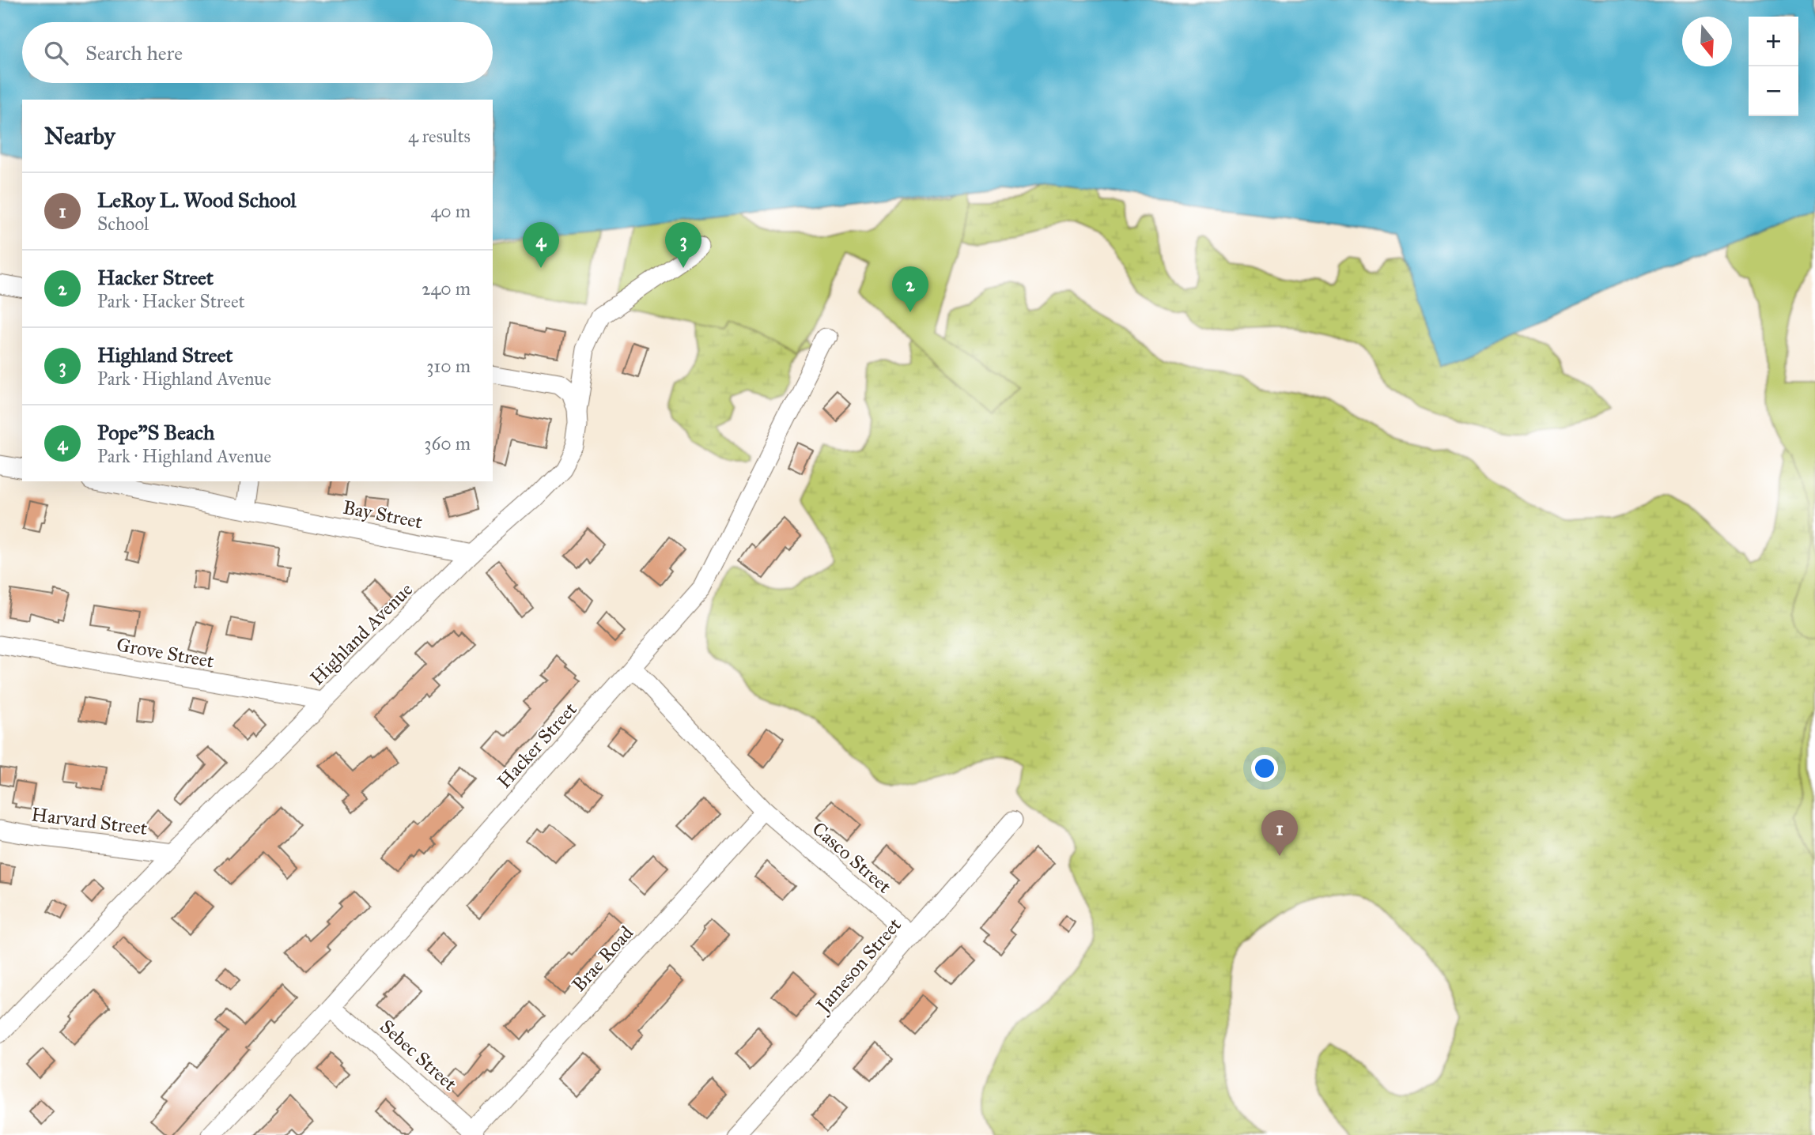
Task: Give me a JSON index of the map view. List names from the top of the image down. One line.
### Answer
{"streets":{"street":["Bay Street","Highland Avenue","Grove Street","Hacker Street","Harvard Street","Casco Street","Brae Road","Jameson Street","Sebec Street"]},"crossings":[["Bay Street","Highland Avenue"],["Highland Avenue","Grove Street"],["Highland Avenue","Harvard Street"],["Hacker Street","Casco Street"],["Hacker Street","Sebec Street"],["Casco Street","Brae Road"],["Casco Street","Jameson Street"],["Brae Road","Sebec Street"]],"north":"bottom","page":{"map_buttons":["+","−"],"search":"Search here","heading":["Nearby","4 results"],"list":[{"mark":"1","name":"LeRoy L. Wood School","note":"School","value":"40 m"},{"mark":"2","name":"Hacker Street","note":"Park · Hacker Street","value":"240 m"},{"mark":"3","name":"Highland Street","note":"Park · Highland Avenue","value":"310 m"},{"mark":"4","name":"Pope\"S Beach","note":"Park · Highland Avenue","value":"360 m"}],"pins":["3","4","2","1"]}}
